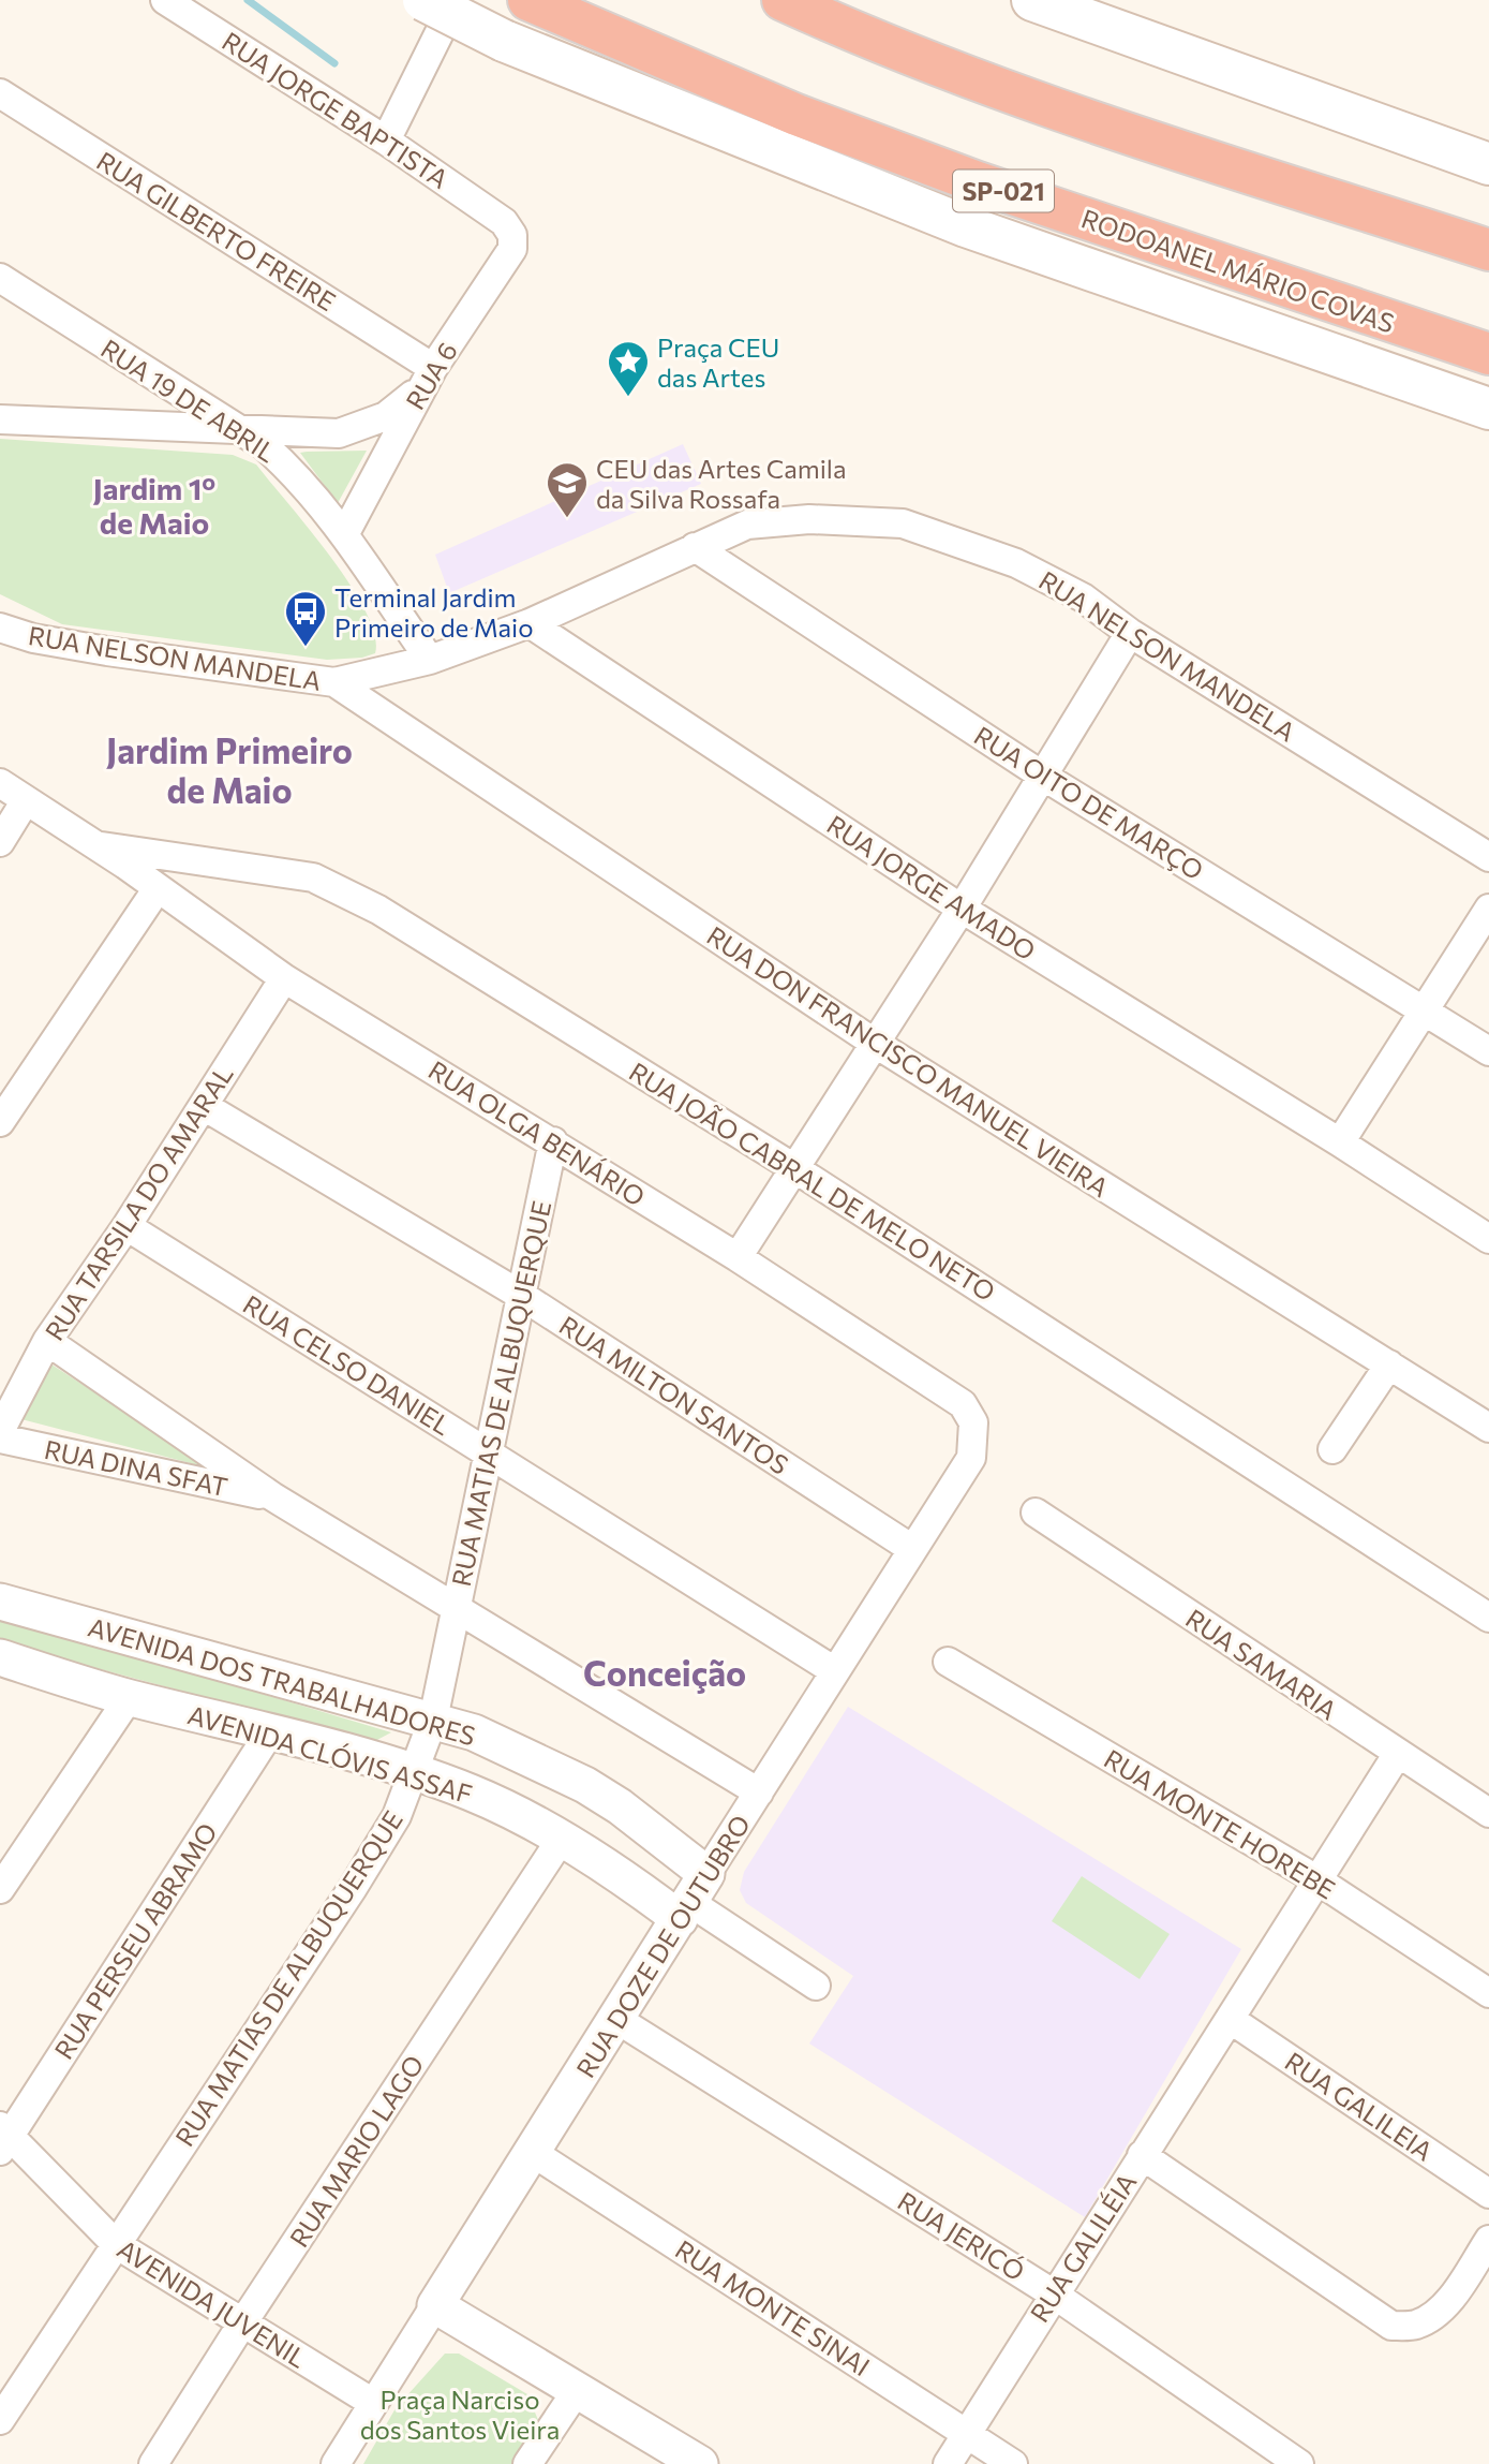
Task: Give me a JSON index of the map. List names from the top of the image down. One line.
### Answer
{"streets":{"highway":["SP-021","RODOANEL MÁRIO COVAS"],"street":["RUA JORGE BAPTISTA","RUA GILBERTO FREIRE","RUA 6","RUA 19 DE ABRIL","RUA NELSON MANDELA","RUA OITO DE MARÇO","RUA JORGE AMADO","RUA DON FRANCISCO MANUEL VIEIRA","RUA OLGA BENÁRIO","RUA JOÃO CABRAL DE MELO NETO","RUA TARSILA DO AMARAL","RUA CELSO DANIEL","RUA MATIAS DE ALBUQUERQUE","RUA MILTON SANTOS","RUA DINA SFAT","RUA SAMARIA","AVENIDA DOS TRABALHADORES","AVENIDA CLÓVIS ASSAF","RUA MONTE HOREBE","RUA PERSEU ABRAMO","RUA DOZE DE OUTUBRO","RUA GALILEIA","RUA MARIO LAGO","RUA JERICÓ","RUA GALILÉIA","AVENIDA JUVENIL","RUA MONTE SINAI"]},"crossings":[["RUA JORGE BAPTISTA","RUA 6"],["RUA GILBERTO FREIRE","RUA 6"],["RUA 6","RUA 19 DE ABRIL"],["RUA 19 DE ABRIL","RUA NELSON MANDELA"],["RUA NELSON MANDELA","RUA OITO DE MARÇO"],["RUA NELSON MANDELA","RUA JORGE AMADO"],["RUA NELSON MANDELA","RUA DON FRANCISCO MANUEL VIEIRA"],["RUA OLGA BENÁRIO","RUA JOÃO CABRAL DE MELO NETO"],["RUA OLGA BENÁRIO","RUA TARSILA DO AMARAL"],["RUA OLGA BENÁRIO","RUA MATIAS DE ALBUQUERQUE"],["RUA OLGA BENÁRIO","RUA DOZE DE OUTUBRO"],["RUA TARSILA DO AMARAL","RUA CELSO DANIEL"],["RUA TARSILA DO AMARAL","RUA MILTON SANTOS"],["RUA TARSILA DO AMARAL","RUA DINA SFAT"],["RUA CELSO DANIEL","RUA MATIAS DE ALBUQUERQUE"],["RUA CELSO DANIEL","RUA DOZE DE OUTUBRO"],["RUA MATIAS DE ALBUQUERQUE","RUA MILTON SANTOS"],["RUA MATIAS DE ALBUQUERQUE","RUA DINA SFAT"],["RUA MATIAS DE ALBUQUERQUE","AVENIDA DOS TRABALHADORES"],["RUA MATIAS DE ALBUQUERQUE","AVENIDA CLÓVIS ASSAF"],["RUA MATIAS DE ALBUQUERQUE","AVENIDA JUVENIL"],["RUA MILTON SANTOS","RUA DOZE DE OUTUBRO"],["RUA DINA SFAT","RUA DOZE DE OUTUBRO"],["AVENIDA DOS TRABALHADORES","AVENIDA CLÓVIS ASSAF"],["AVENIDA DOS TRABALHADORES","RUA DOZE DE OUTUBRO"],["AVENIDA CLÓVIS ASSAF","RUA PERSEU ABRAMO"],["AVENIDA CLÓVIS ASSAF","RUA DOZE DE OUTUBRO"],["AVENIDA CLÓVIS ASSAF","RUA MARIO LAGO"],["RUA PERSEU ABRAMO","AVENIDA JUVENIL"],["RUA DOZE DE OUTUBRO","RUA JERICÓ"],["RUA DOZE DE OUTUBRO","AVENIDA JUVENIL"],["RUA DOZE DE OUTUBRO","RUA MONTE SINAI"],["RUA MARIO LAGO","AVENIDA JUVENIL"],["RUA JERICÓ","RUA GALILÉIA"],["RUA GALILÉIA","RUA MONTE SINAI"]],"districts":["Jardim 1º de Maio","Jardim Primeiro de Maio","Conceição"],"parks":["Praça Narciso dos Santos Vieira"],"places":{"place":["Praça CEU das Artes"],"school or university":["CEU das Artes Camila da Silva Rossafa"],"bus stop":["Terminal Jardim Primeiro de Maio"]}}
